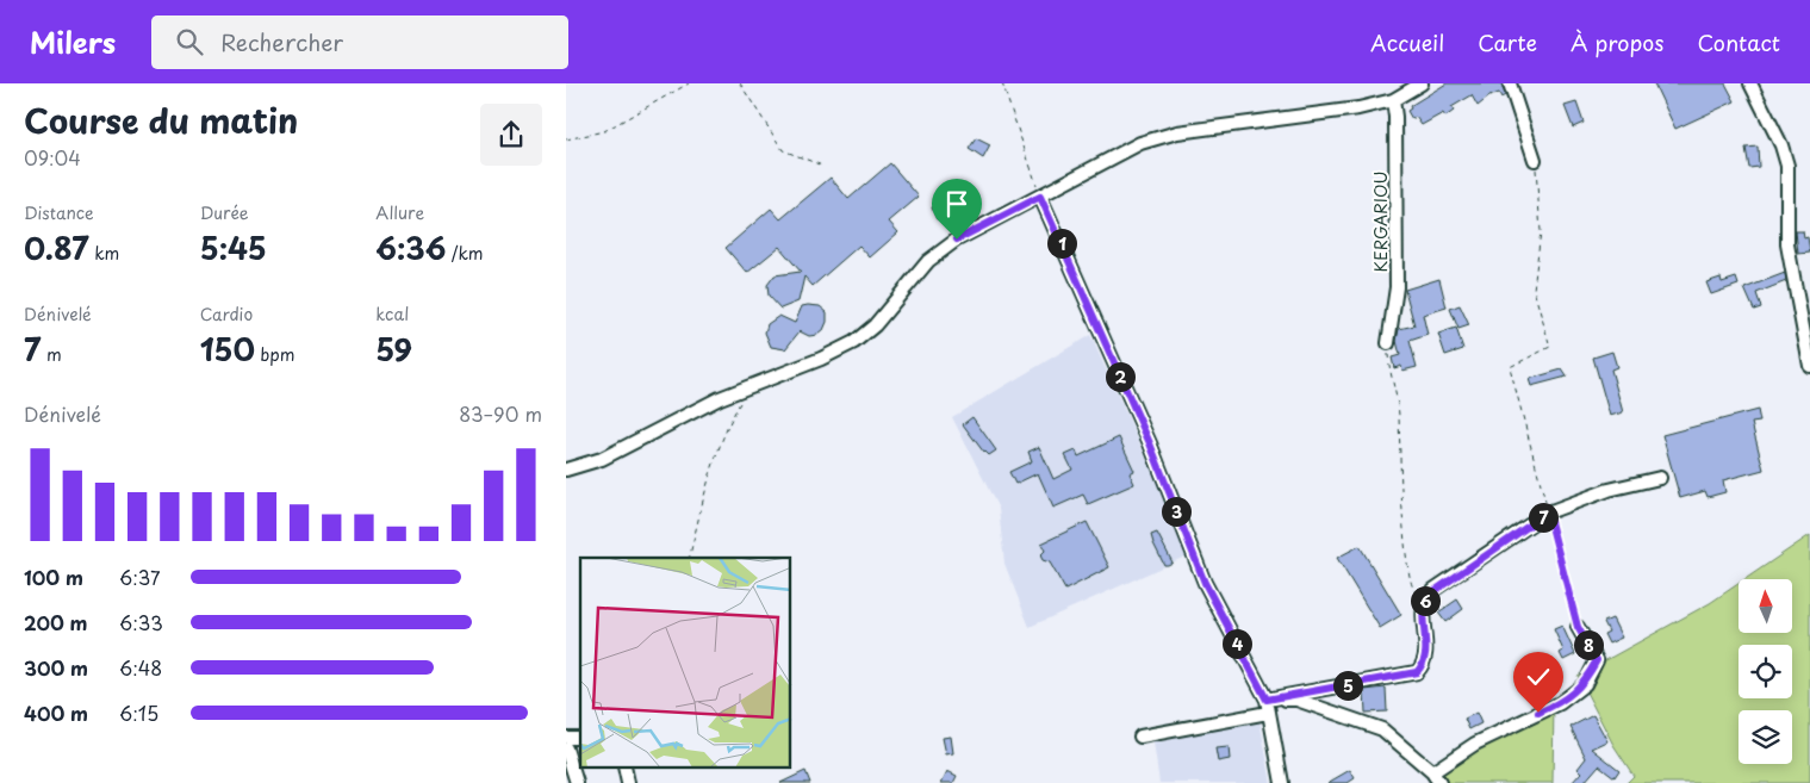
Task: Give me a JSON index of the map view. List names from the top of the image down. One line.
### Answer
{"streets":{"street":["KERGARIOU"]},"north":"top","page":{"header":"Milers","search":"Rechercher","nav":["Accueil","Carte","À propos","Contact"],"heading":["Course du matin","09:04"],"stats":[["Distance","0.87 km"],["Durée","5:45"],["Allure","6:36 /km"],["Dénivelé","7 m"],["Cardio","150 bpm"],["kcal","59"]],"pins":["1","2","3","7","6","4","8","5"],"chart":["Dénivelé","83–90 m"],"list":[{"name":"100 m","note":"6:37"},{"name":"200 m","note":"6:33"},{"name":"300 m","note":"6:48"},{"name":"400 m","note":"6:15"}]}}
